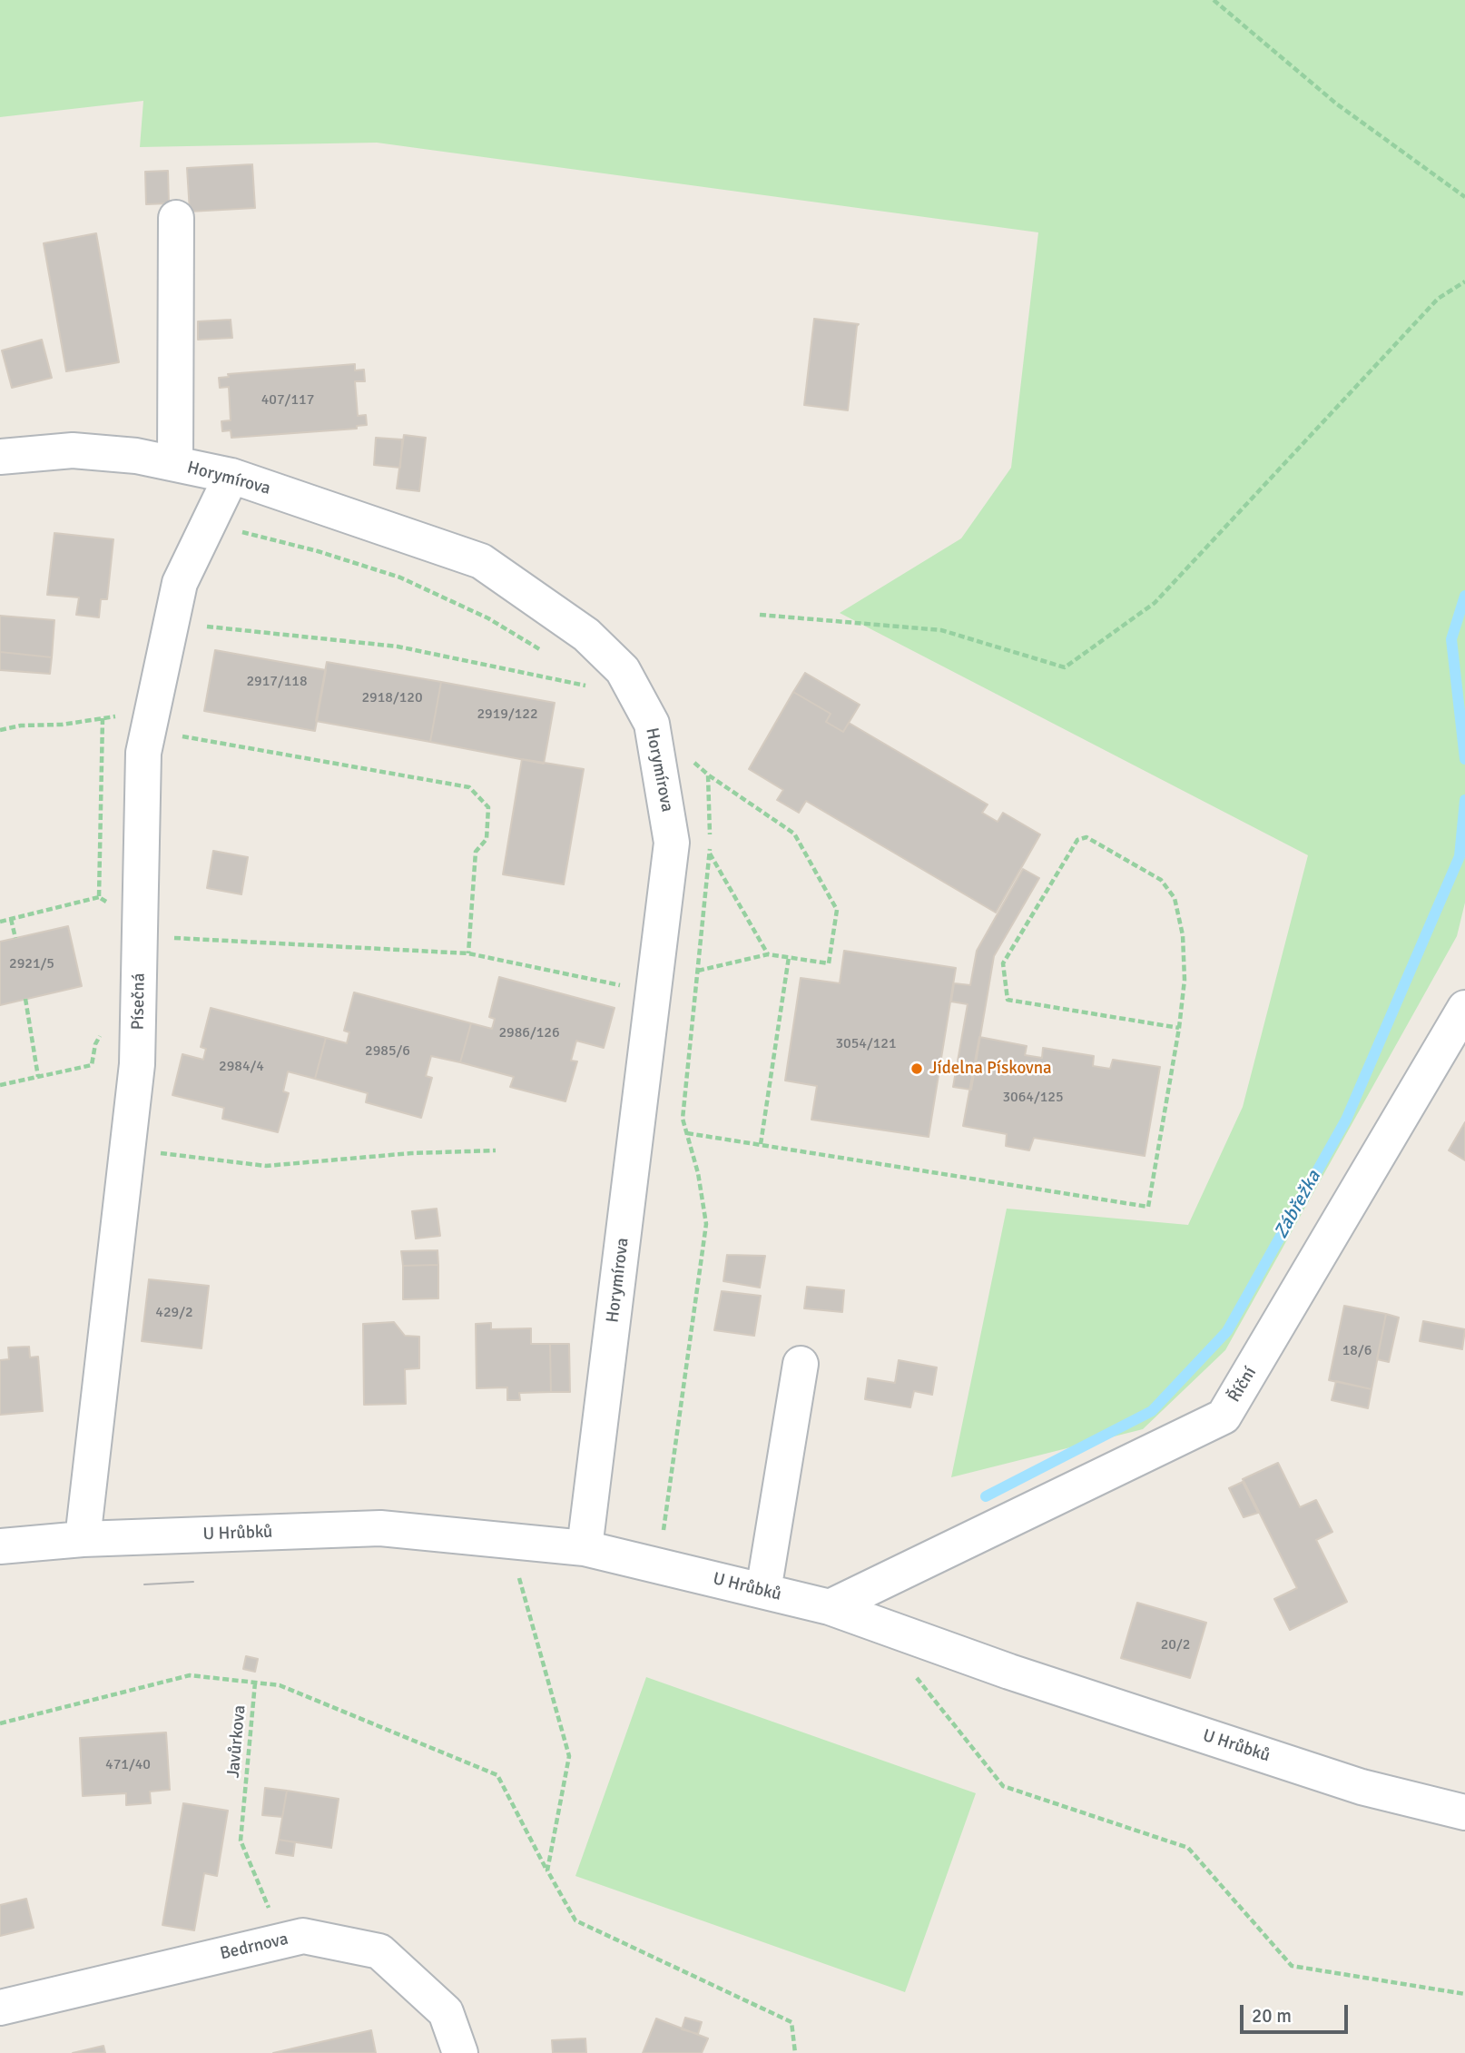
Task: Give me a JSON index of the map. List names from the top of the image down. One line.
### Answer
{"streets":{"street":["Horymírova","Písečná","Říční","U Hrůbků","Bedrnova"],"path":["Javůrkova"]},"crossings":[["Horymírova","Písečná"],["Horymírova","U Hrůbků"],["Písečná","U Hrůbků"],["Říční","U Hrůbků"],["Javůrkova","Bedrnova"]],"water":["Zábřežka"],"places":["Jídelna Pískovna"],"house_numbers":["407/117","2917/118","2918/120","2919/122","2921/5","2986/126","3054/121","2985/6","2984/4","3064/125","429/2","18/6","20/2","471/40"],"scale_bar":"20 m"}
